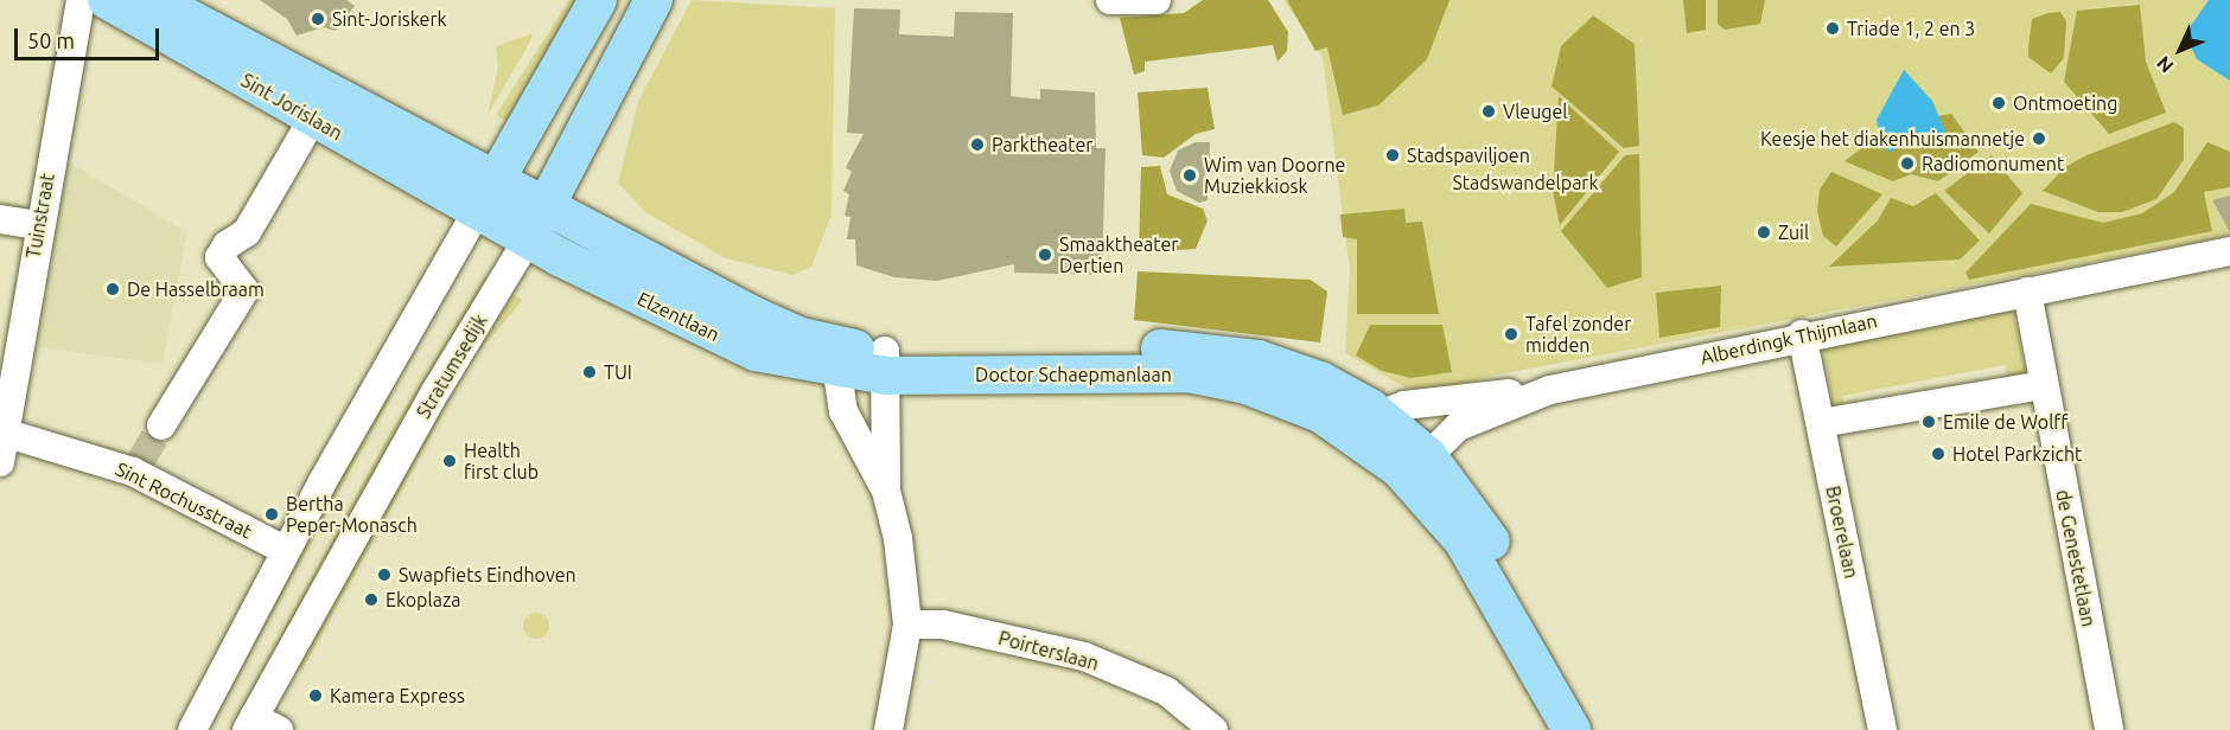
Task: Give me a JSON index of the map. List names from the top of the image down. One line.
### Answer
{"streets":{"main road":["Sint Jorislaan","Elzentlaan","Stratumsedijk","Doctor Schaepmanlaan"],"street":["Tuinstraat","Alberdingk Thijmlaan","Sint Rochusstraat","Broerelaan","de Genestetlaan","Poirterslaan"]},"crossings":[["Sint Jorislaan","Elzentlaan"],["Tuinstraat","Sint Rochusstraat"],["Elzentlaan","Stratumsedijk"],["Elzentlaan","Doctor Schaepmanlaan"],["Alberdingk Thijmlaan","Doctor Schaepmanlaan"],["Alberdingk Thijmlaan","Broerelaan"]],"parks":["Stadswandelpark"],"places":["Sint-Joriskerk","Triade 1, 2 en 3","Ontmoeting","Vleugel","Keesje het diakenhuismannetje","Parktheater","Stadspaviljoen","Radiomonument","Wim van Doorne Muziekkiosk","Zuil","Smaaktheater Dertien","De Hasselbraam","Tafel zonder midden","TUI","Emile de Wolff","Hotel Parkzicht","Health first club","Bertha Peper-Monasch","Swapfiets Eindhoven","Ekoplaza","Kamera Express"],"scale_bar":"50 m","north":"bottom left"}
